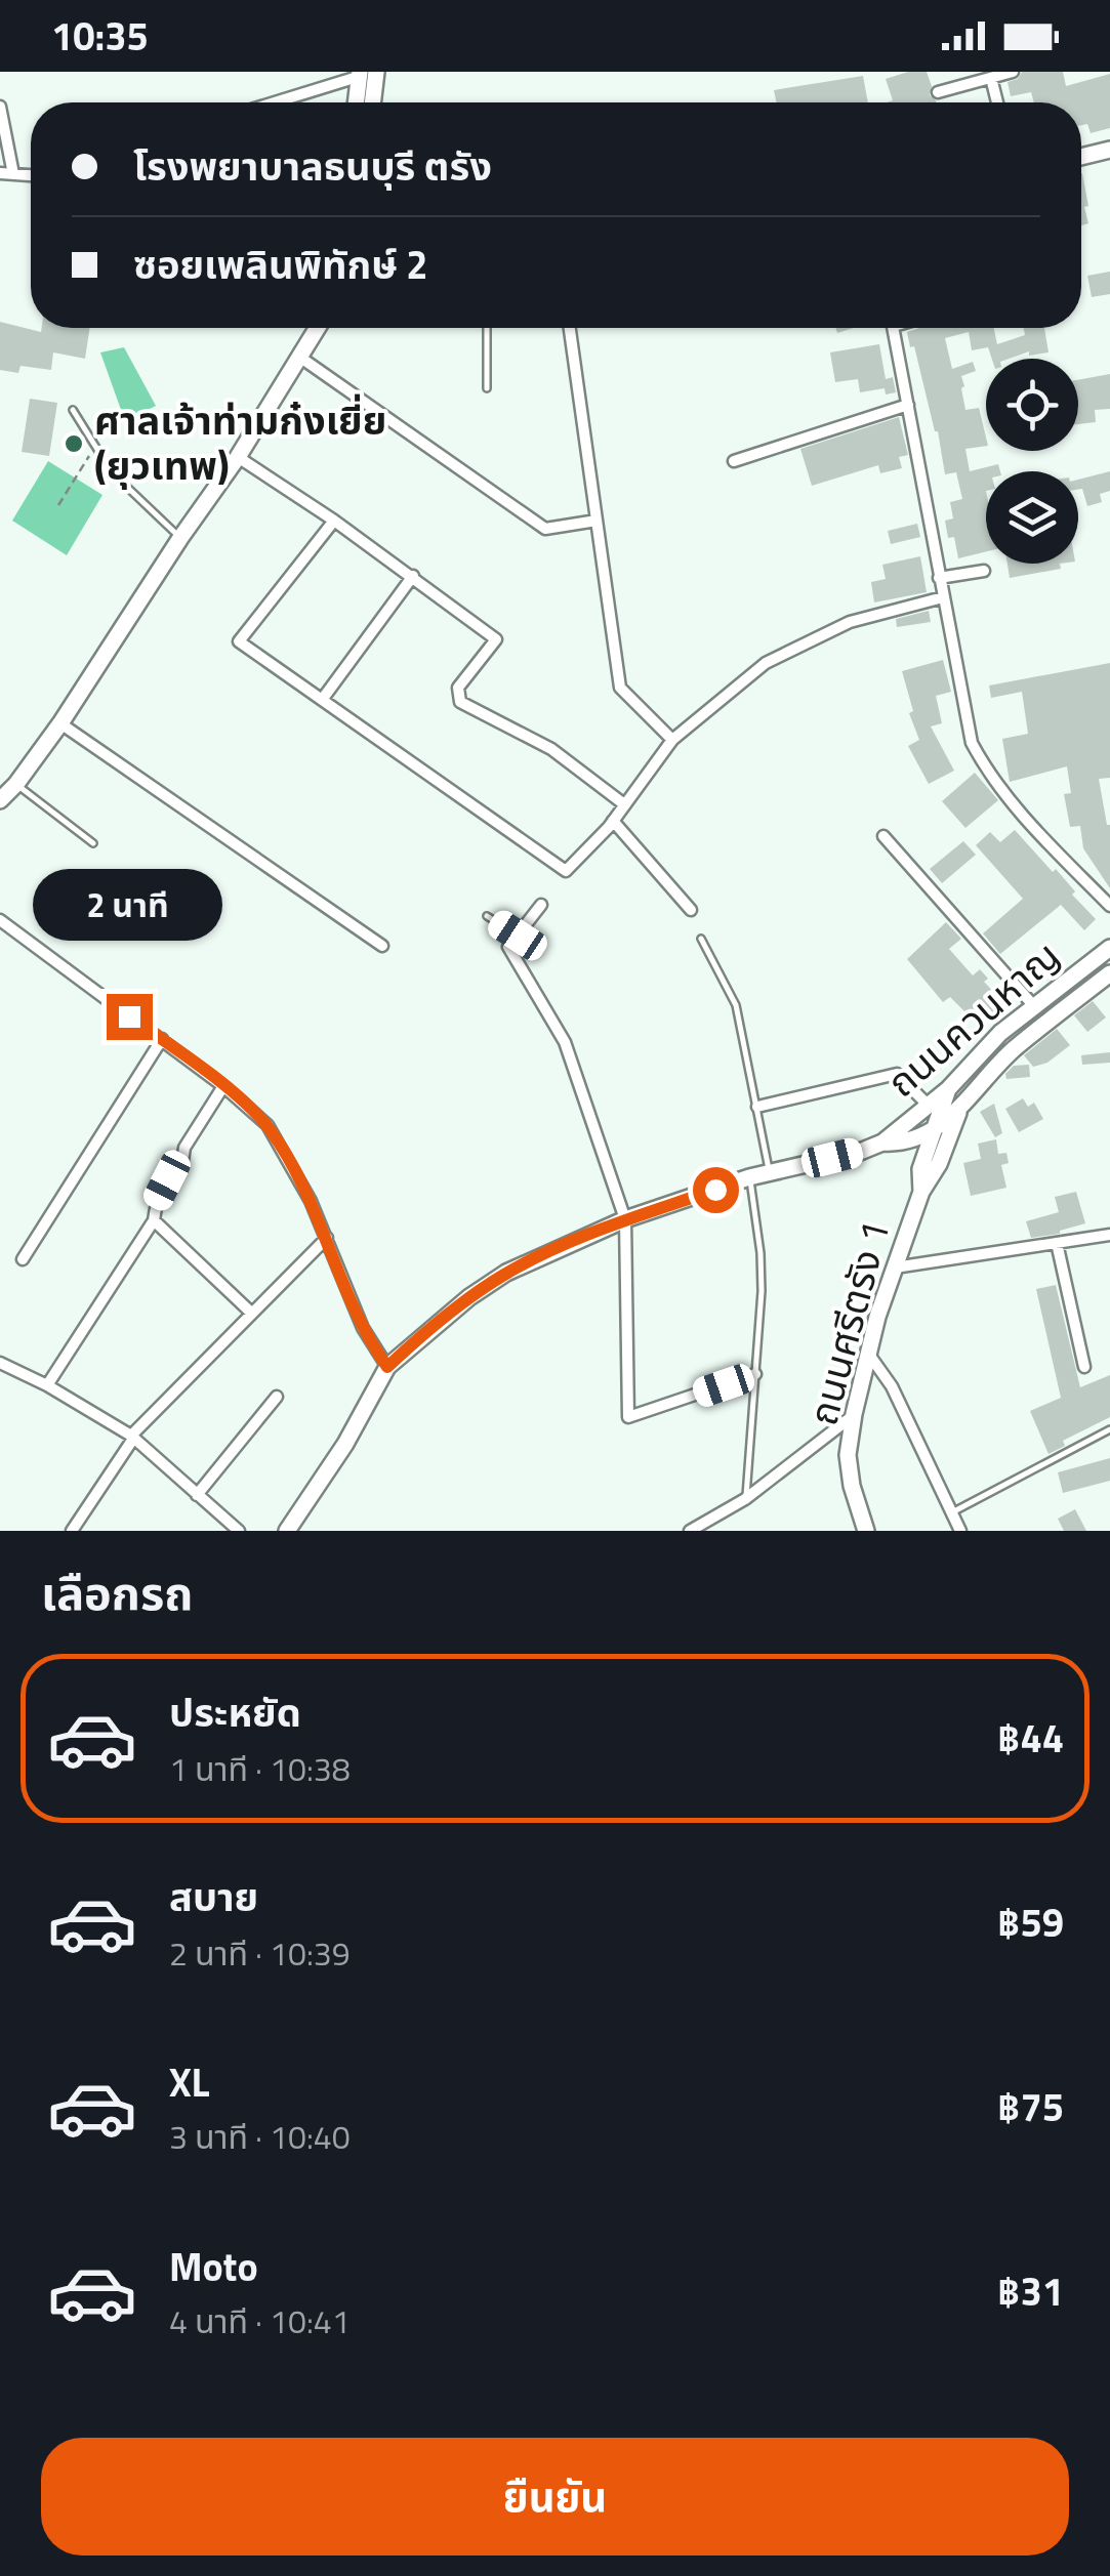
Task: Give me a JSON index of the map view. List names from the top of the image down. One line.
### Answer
{"streets":{"main road":["ถนนควนหาญ","ถนนศรีตรัง 1"]},"crossings":[["ถนนควนหาญ","ถนนศรีตรัง 1"]],"places":["ศาลเจ้าท่ามก๋งเยี่ย (ยุวเทพ)"],"page":{"status":"10:35","banner":["โรงพยาบาลธนบุรี ตรัง","ซอยเพลินพิทักษ์ 2"],"bubble":"2 นาที","heading":"เลือกรถ","list":[{"name":"ประหยัด","note":"1 นาที · 10:38","value":"฿44"},{"name":"สบาย","note":"2 นาที · 10:39","value":"฿59"},{"name":"XL","note":"3 นาที · 10:40","value":"฿75"},{"name":"Moto","note":"4 นาที · 10:41","value":"฿31"}],"buttons":"ยืนยัน"}}
